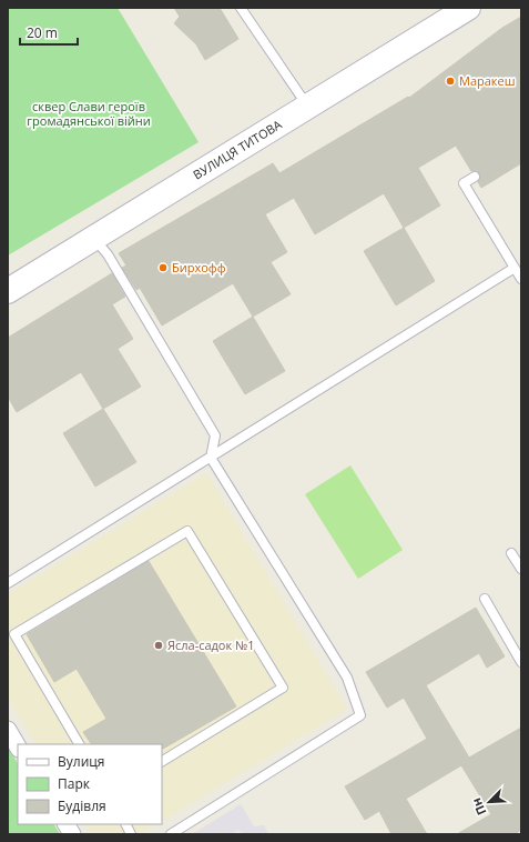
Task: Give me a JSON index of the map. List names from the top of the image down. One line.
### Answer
{"streets":{"street":["ВУЛИЦЯ ТИТОВА"]},"parks":["сквер Слави героїв громадянської війни"],"places":["Маракеш","Бирхофф","Ясла-садок №1"],"legend":["Вулиця","Парк","Будівля"],"scale_bar":"20 m","north":"bottom left"}
